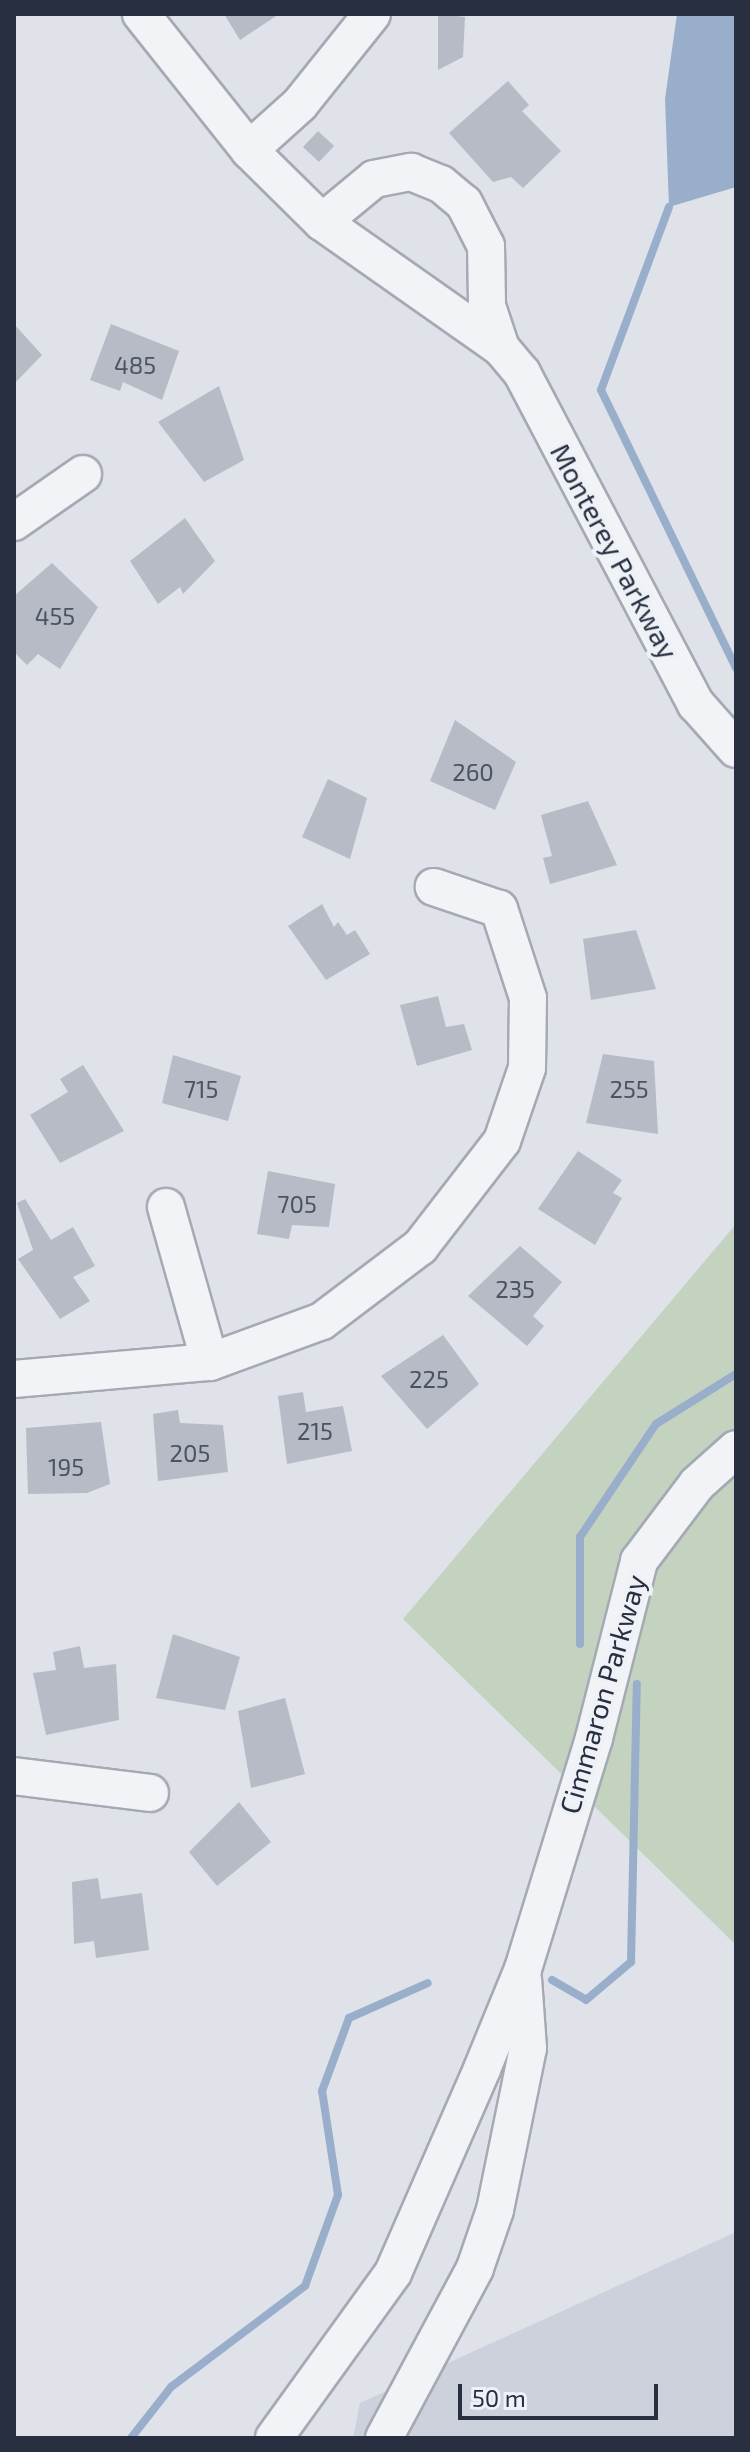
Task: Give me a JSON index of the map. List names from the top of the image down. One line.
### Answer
{"streets":{"street":["Monterey Parkway","Cimmaron Parkway"]},"house_numbers":["485","455","260","715","255","705","235","225","215","205","195"],"scale_bar":"50 m"}
